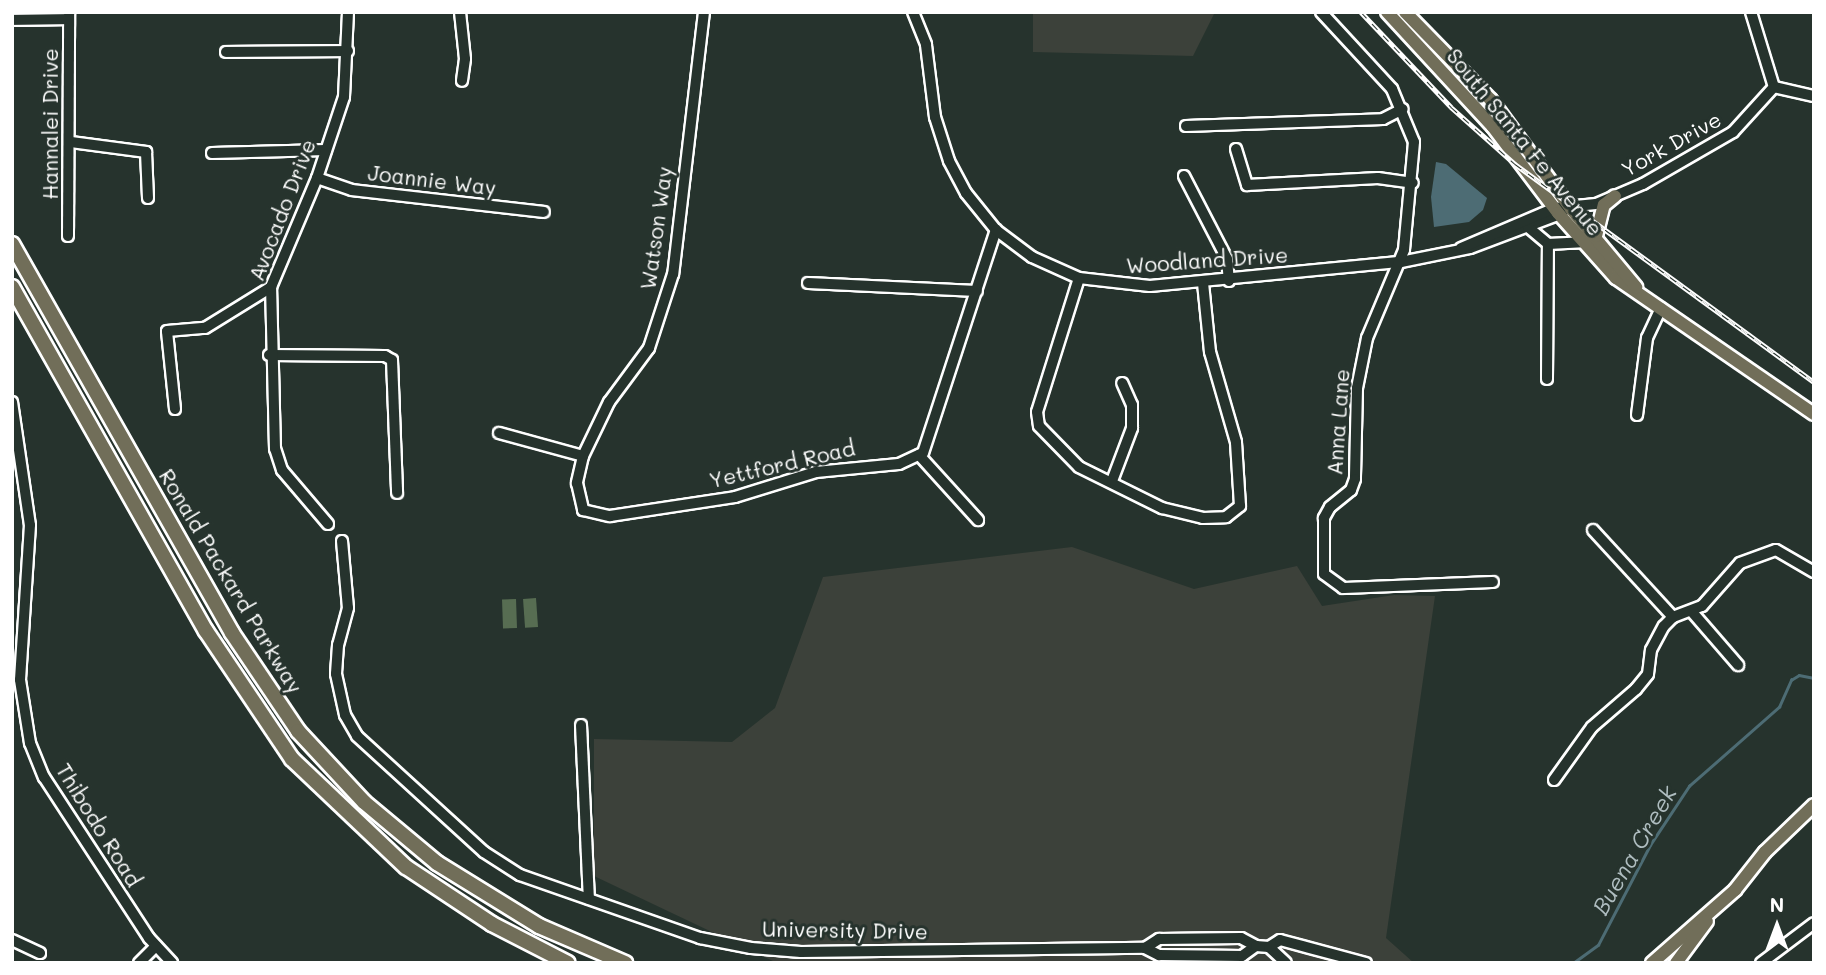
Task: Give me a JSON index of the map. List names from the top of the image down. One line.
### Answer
{"streets":{"highway":["Ronald Packard Parkway"],"main road":["South Santa Fe Avenue"],"street":["Hannalei Drive","York Drive","Joannie Way","Avocado Drive","Watson Way","Woodland Drive","Anna Lane","Yettford Road","Thibodo Road","University Drive"]},"crossings":[["South Santa Fe Avenue","York Drive"],["South Santa Fe Avenue","Woodland Drive"],["York Drive","Woodland Drive"],["Joannie Way","Avocado Drive"],["Watson Way","Yettford Road"],["Woodland Drive","Anna Lane"]],"water":["Buena Creek"],"north":"top"}
